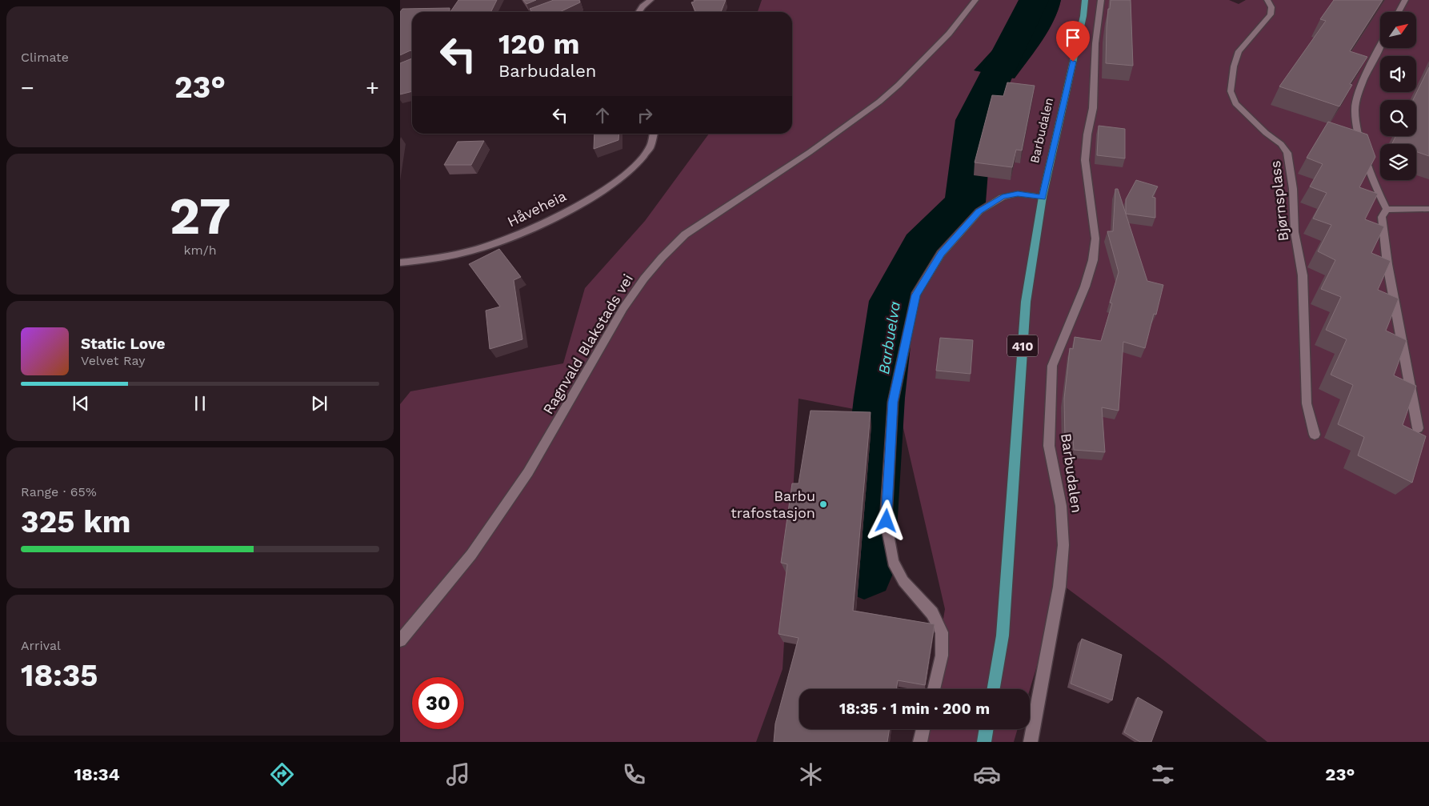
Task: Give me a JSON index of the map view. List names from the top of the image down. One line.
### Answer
{"streets":{"main road":["Barbudalen","410"],"street":["Bjørnsplass","Håveheia","Ragnvald Blakstads vei"]},"water":["Barbuelva"],"places":["Barbu trafostasjon"],"north":"top right","page":{"tile":["Climate",["27","km/h"],["Range · 65%","325 km"],["Arrival","18:35"]],"turn":["120 m","Barbudalen"],"heat":["−","23°","+"],"song":["Static Love","Velvet Ray"],"limit":"30","trip":"18:35 · 1 min · 200 m","tabs":["18:34","23°"]}}
